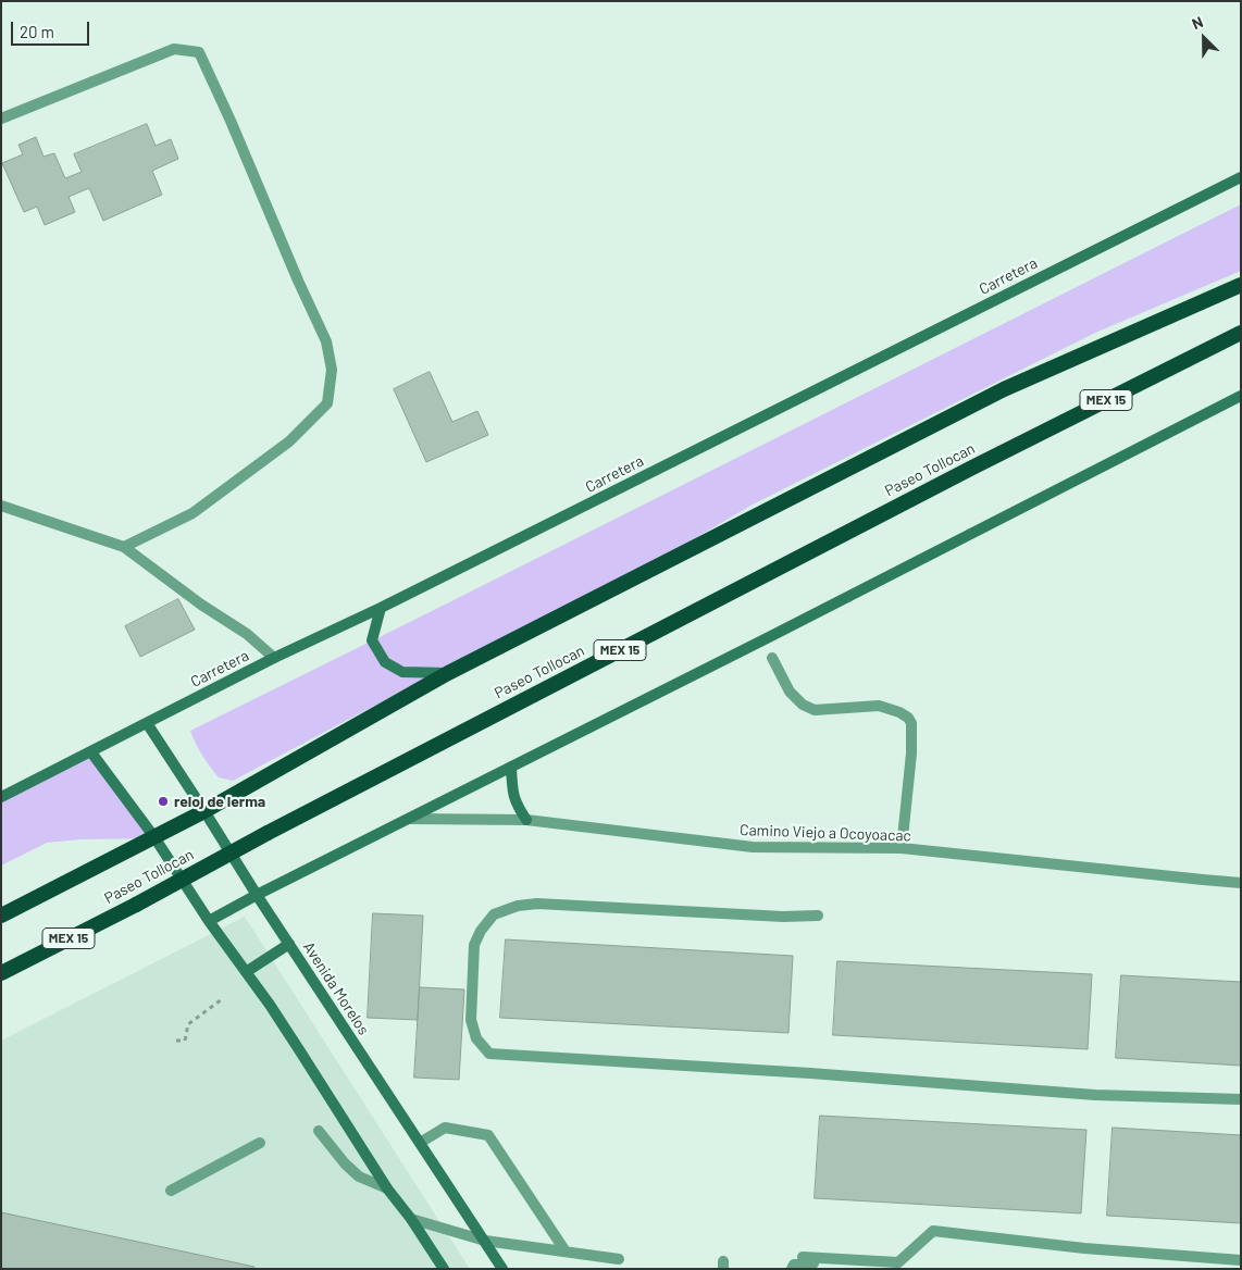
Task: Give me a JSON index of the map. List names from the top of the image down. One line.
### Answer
{"streets":{"highway":["MEX 15","Paseo Tollocan"],"main road":["Carretera","Avenida Morelos"],"street":["Camino Viejo a Ocoyoacac"]},"crossings":[["Carretera","Avenida Morelos"]],"places":["reloj de lerma"],"scale_bar":"20 m","north":"top left"}
